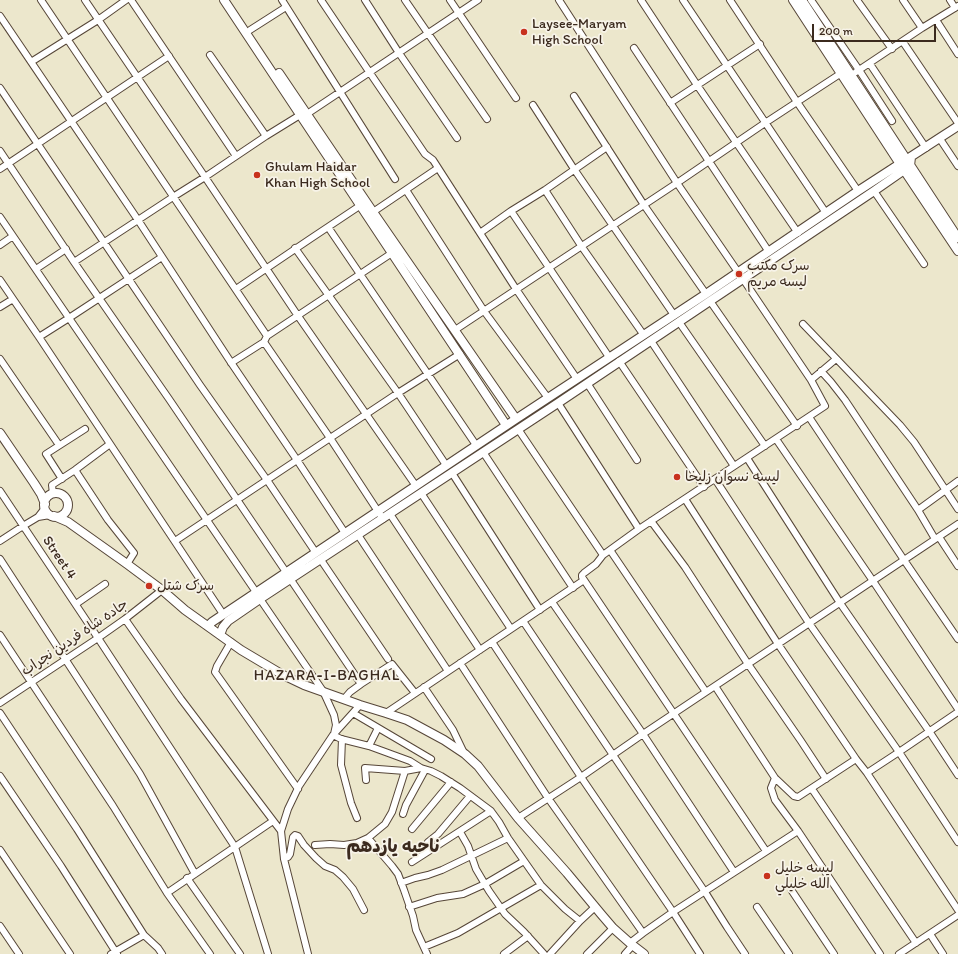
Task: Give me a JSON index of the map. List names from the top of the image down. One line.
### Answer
{"streets":{"street":["Street 4","جاده شاه فردین نجراب"]},"crossings":[["Street 4","جاده شاه فردین نجراب"]],"districts":["HAZARA-I-BAGHAL","ناحیه یازدهم"],"places":["Laysee-Maryam High School","Ghulam Haidar Khan High School","سرک مکتب لیسه مریم","لیسه نسوان زلیخا","سرک شتل","ليسه خليل الله خليلي"],"scale_bar":"200 m"}
